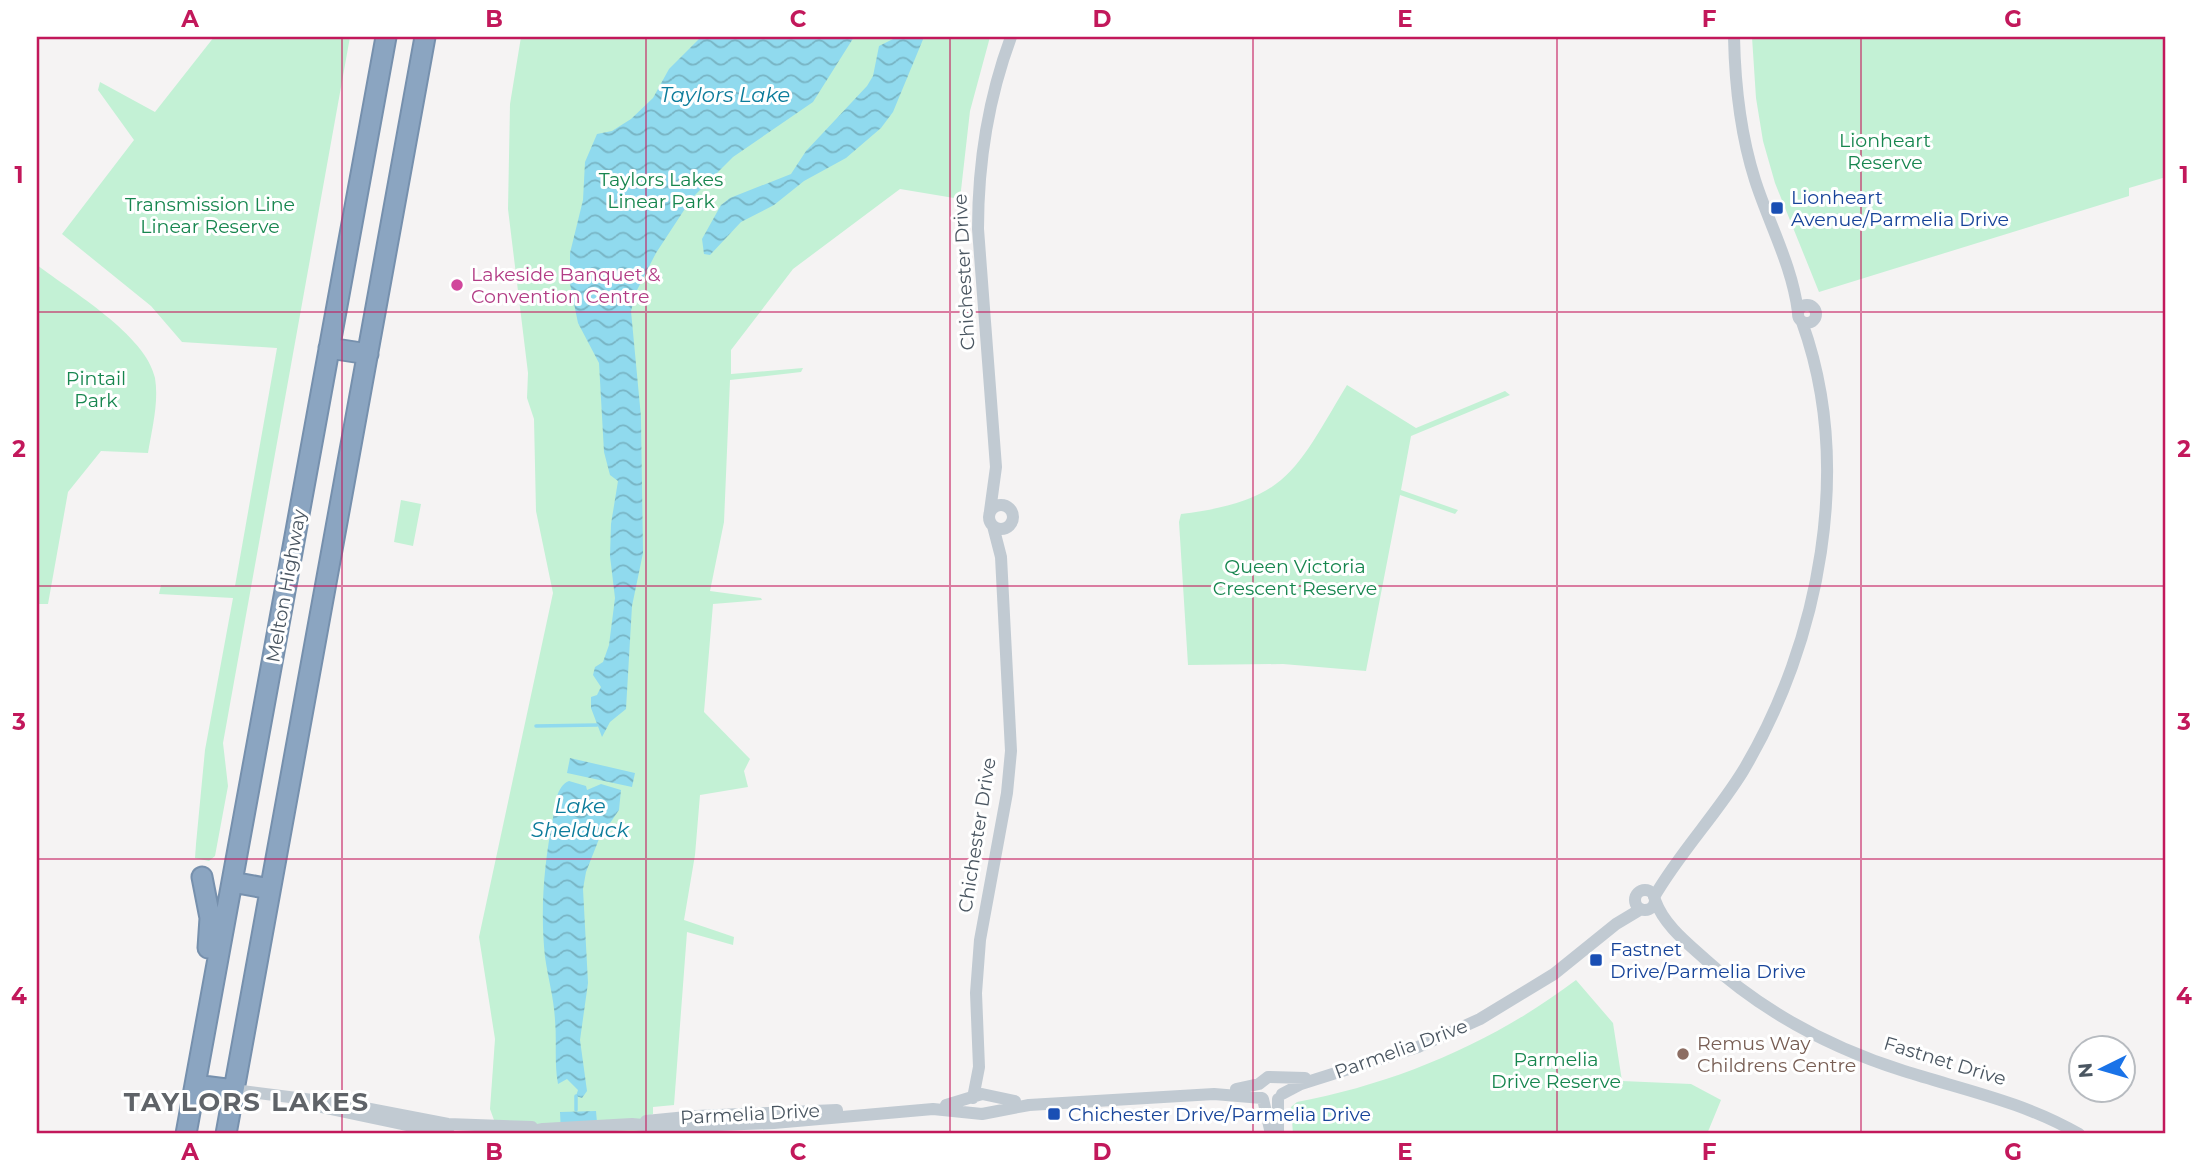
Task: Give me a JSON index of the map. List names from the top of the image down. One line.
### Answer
{"streets":{"highway":["Melton Highway","Parmelia Drive"],"street":["Chichester Drive","Fastnet Drive"]},"crossings":[["Chichester Drive","Parmelia Drive"],["Melton Highway","Parmelia Drive"],["Parmelia Drive","Fastnet Drive"]],"districts":["TAYLORS LAKES"],"water":["Taylors Lake","Lake Shelduck"],"parks":["Lionheart Reserve","Taylors Lakes Linear Park","Transmission Line Linear Reserve","Pintail Park","Queen Victoria Crescent Reserve","Parmelia Drive Reserve"],"places":{"transit":["Lionheart Avenue/Parmelia Drive","Fastnet Drive/Parmelia Drive","Chichester Drive/Parmelia Drive"],"other":["Lakeside Banquet & Convention Centre","Remus Way Childrens Centre"]},"north":"left","grid":{"columns":["A","B","C","D","E","F","G"],"rows":["1","2","3","4"]}}
